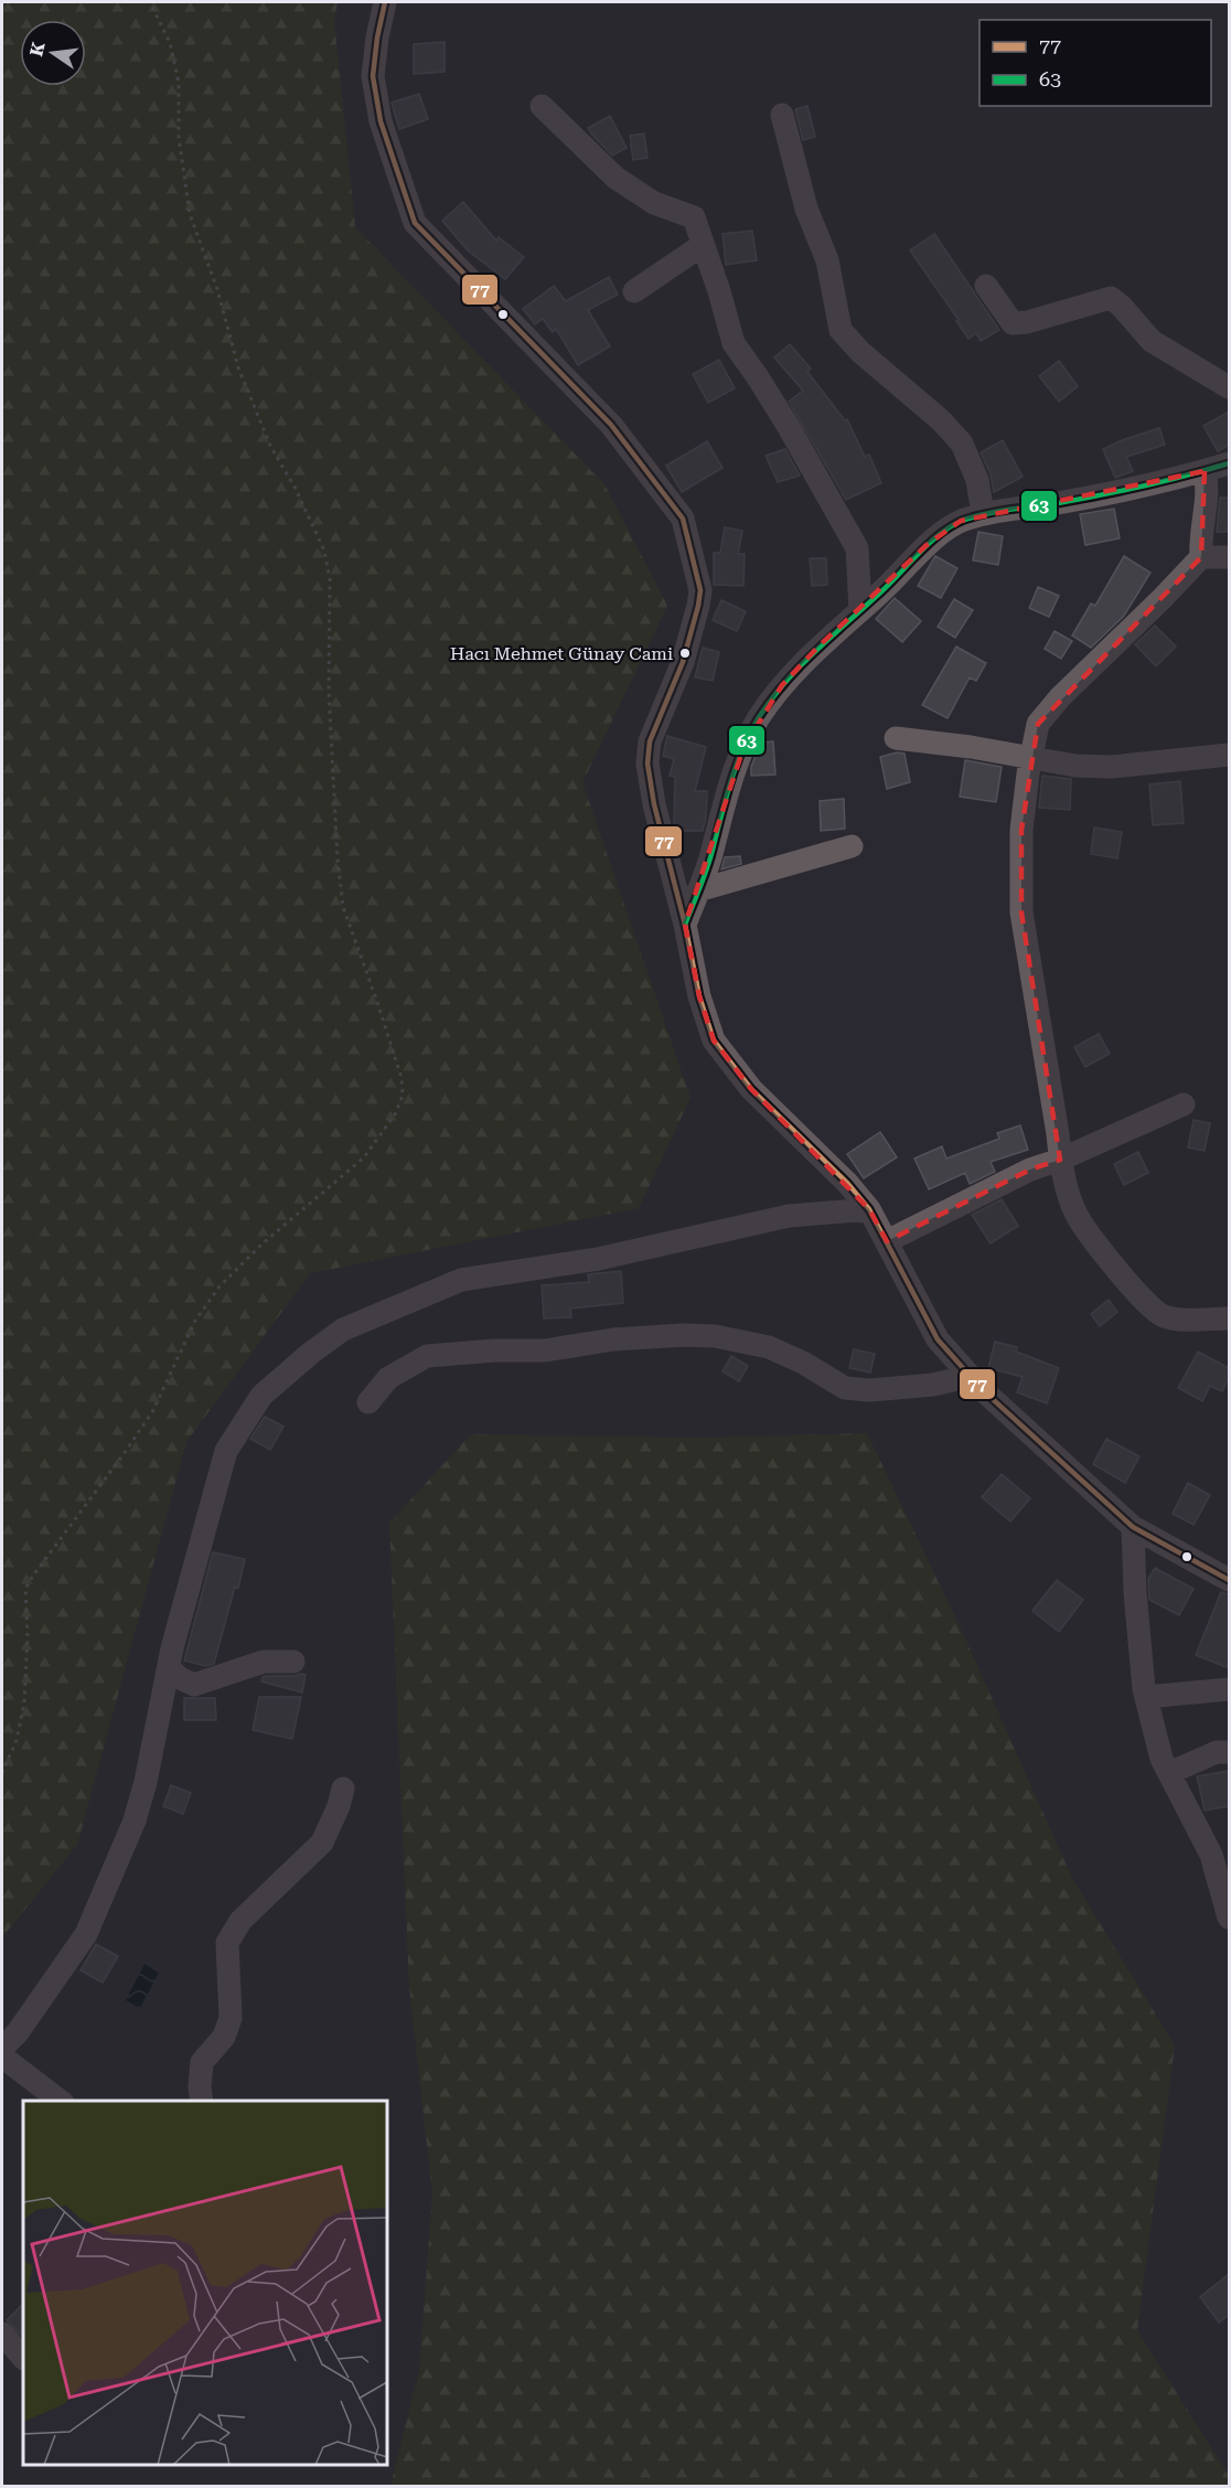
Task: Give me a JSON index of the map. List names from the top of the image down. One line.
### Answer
{"places":["Hacı Mehmet Günay Cami"],"lines":["transit line 77","transit line 63"],"legend":["77","63"],"north":"left"}
